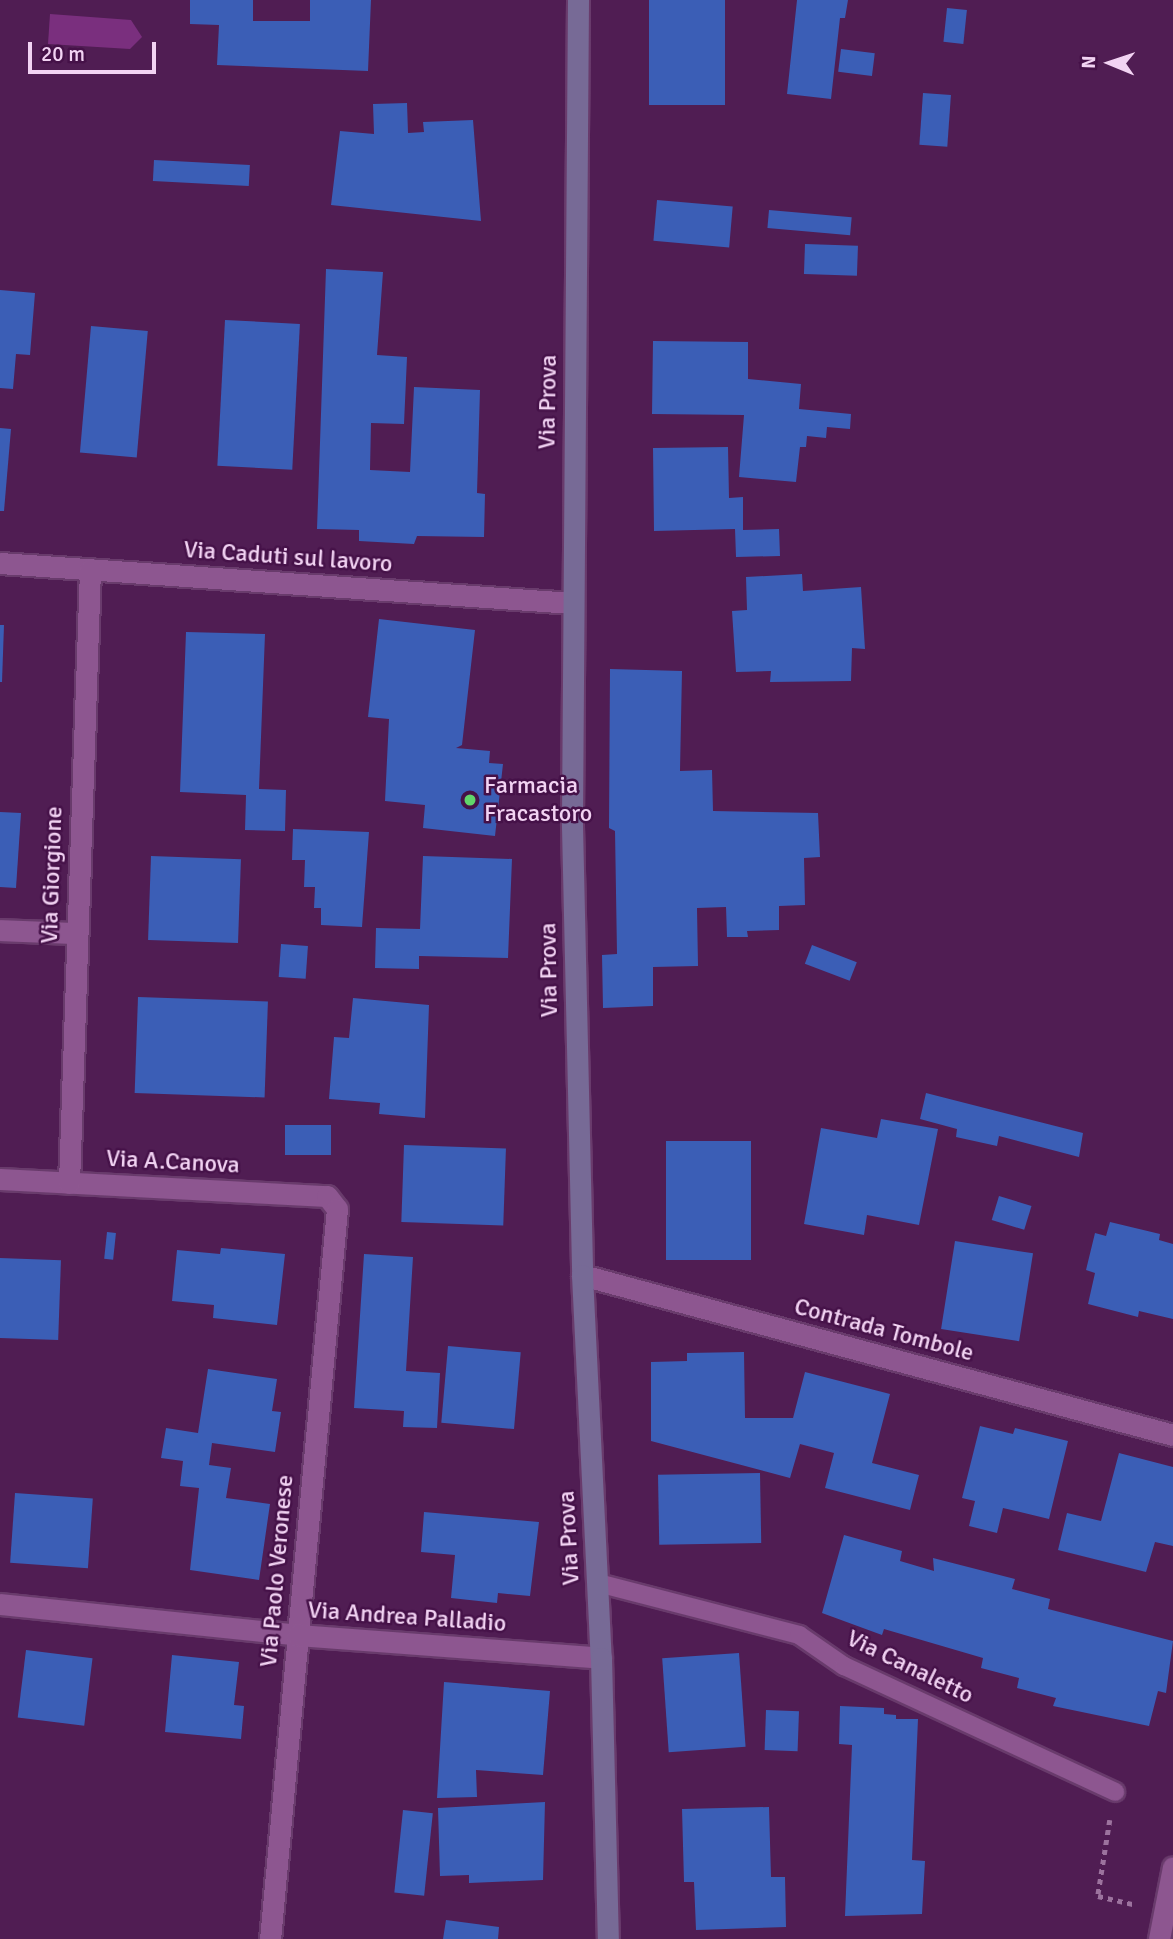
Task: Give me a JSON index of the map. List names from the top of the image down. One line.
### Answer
{"streets":{"main road":["Via Prova"],"street":["Via Caduti sul lavoro","Via Giorgione","Via A.Canova","Contrada Tombole","Via Paolo Veronese","Via Andrea Palladio"],"lane":["Via Canaletto"]},"crossings":[["Via Prova","Via Caduti sul lavoro"],["Via Prova","Contrada Tombole"],["Via Prova","Via Andrea Palladio"],["Via Prova","Via Canaletto"],["Via Caduti sul lavoro","Via Giorgione"],["Via Giorgione","Via A.Canova"],["Via A.Canova","Via Paolo Veronese"],["Via Paolo Veronese","Via Andrea Palladio"]],"places":["Farmacia Fracastoro"],"scale_bar":"20 m","north":"left"}
